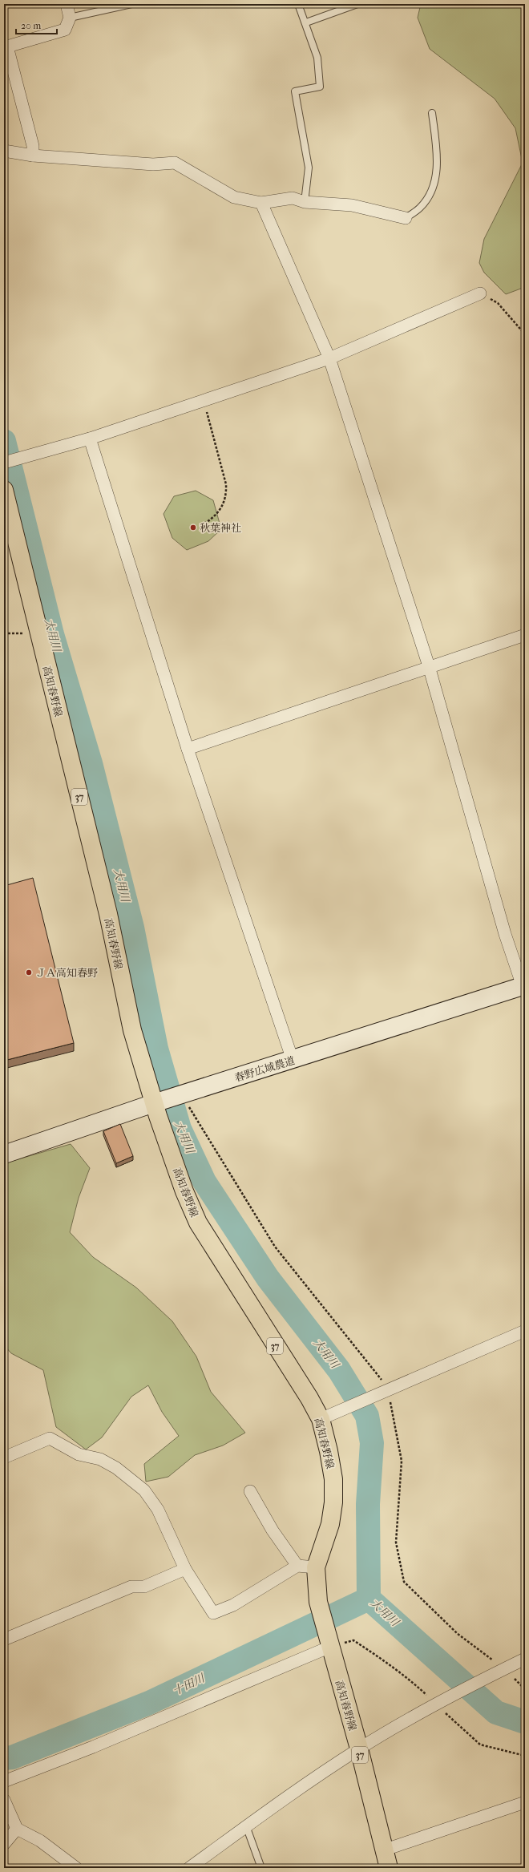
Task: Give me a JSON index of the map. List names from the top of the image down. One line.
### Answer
{"streets":{"main road":["高知春野線","37"],"street":["春野広域農道"]},"crossings":[["高知春野線","春野広域農道"]],"water":["大用川","十田川"],"places":["秋葉神社","ＪＡ高知春野"],"scale_bar":"20 m"}
